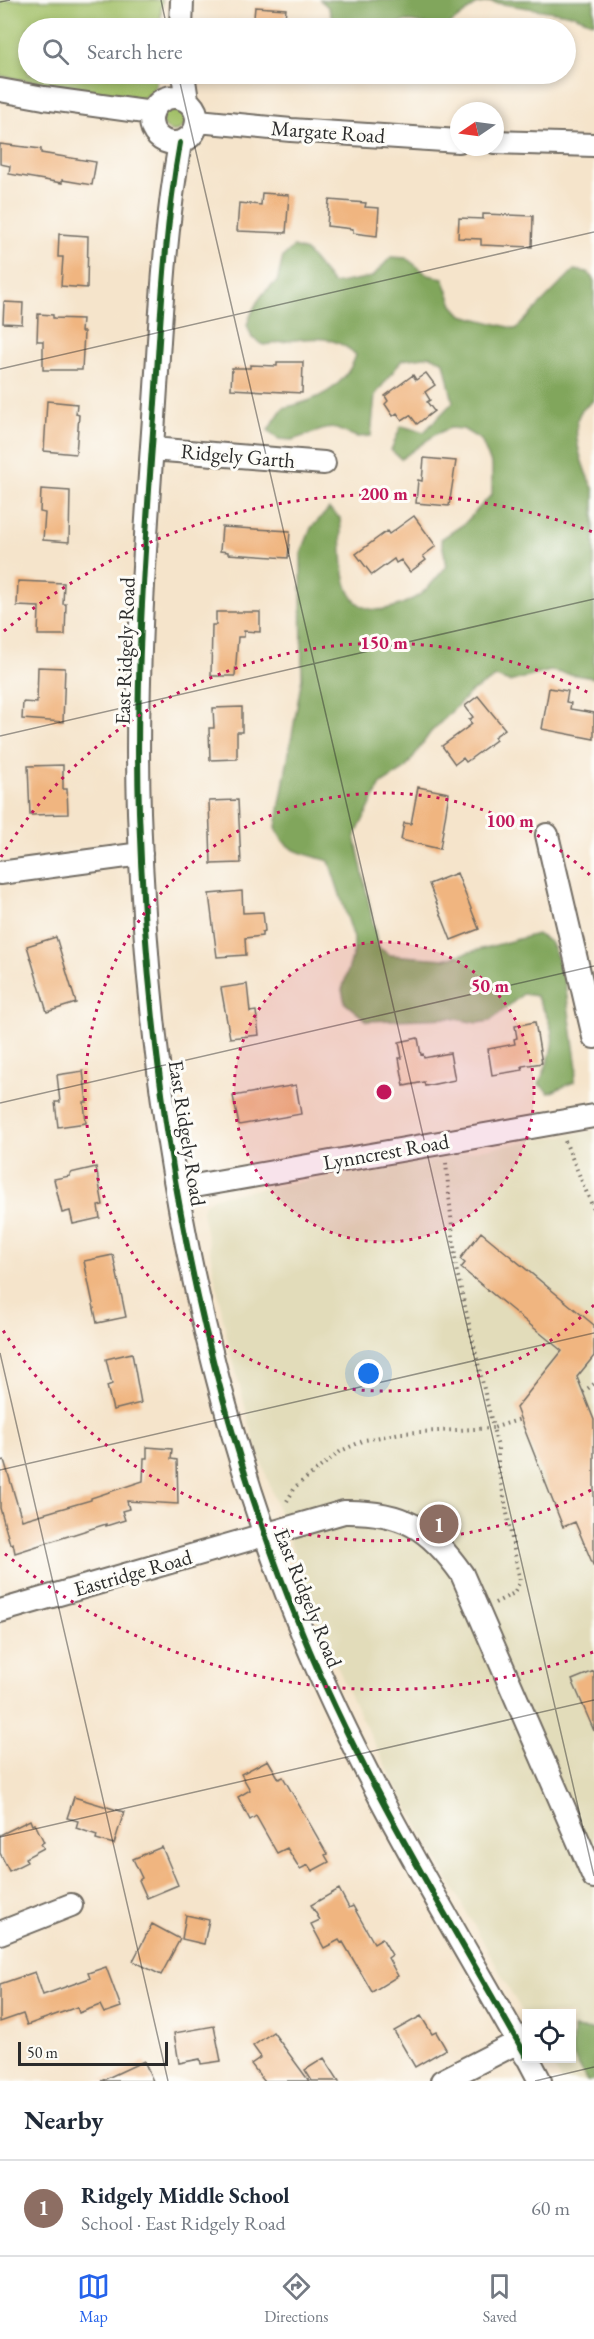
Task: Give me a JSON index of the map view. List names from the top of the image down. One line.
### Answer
{"streets":{"street":["Margate Road","Ridgely Garth","East Ridgely Road","Lynncrest Road","Eastridge Road"]},"crossings":[["Margate Road","East Ridgely Road"],["Ridgely Garth","East Ridgely Road"],["East Ridgely Road","Lynncrest Road"],["East Ridgely Road","Eastridge Road"]],"scale_bar":"50 m","north":"left","page":{"search":"Search here","pins":"1","scale":"50 m","heading":"Nearby","list":[{"mark":"1","name":"Ridgely Middle School","note":"School · East Ridgely Road","value":"60 m"}],"nav":["Map","Directions","Saved"]},"rings":["200 m","150 m","100 m","50 m"]}
